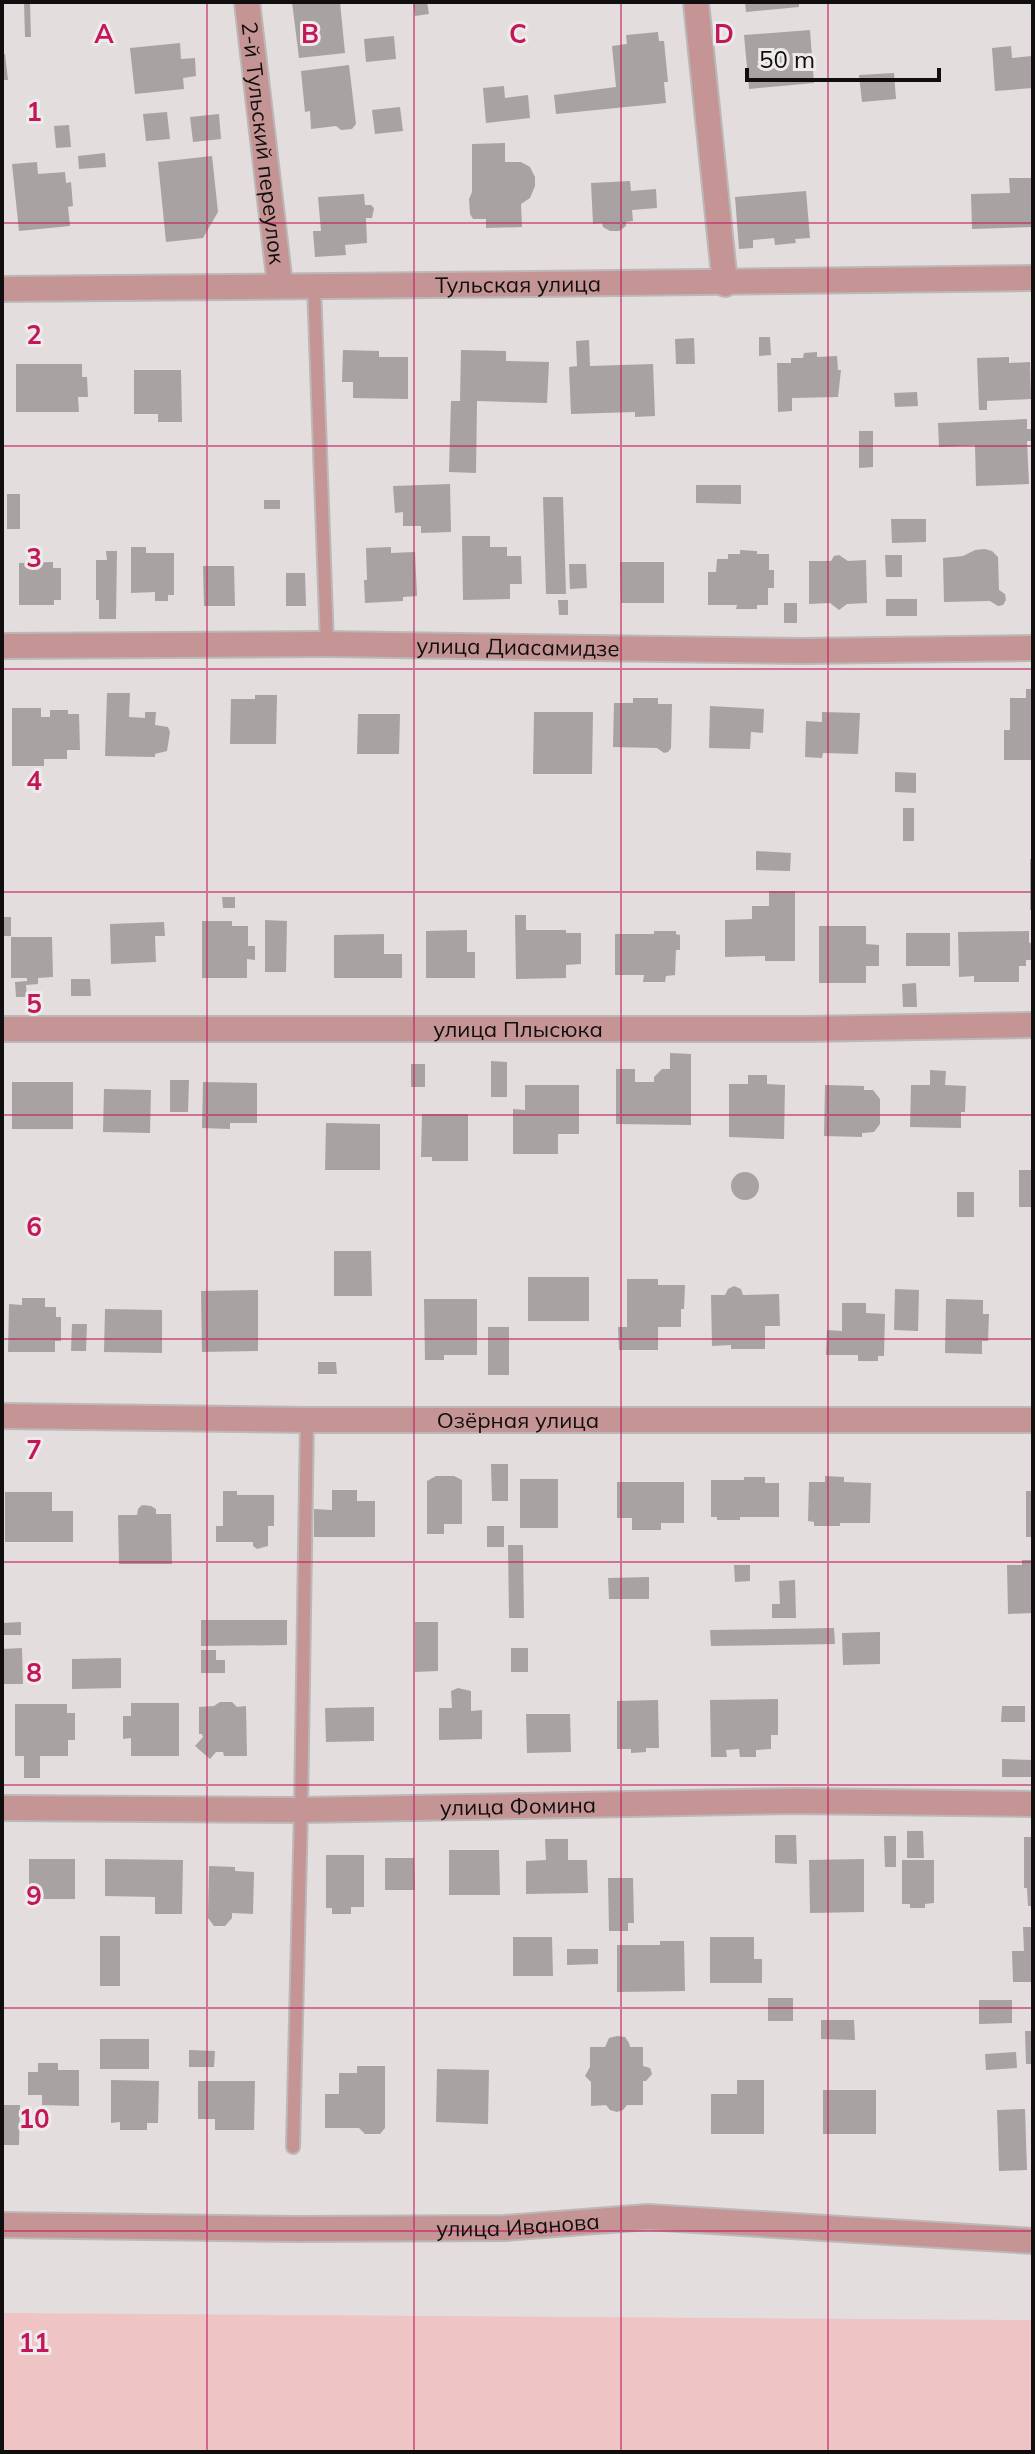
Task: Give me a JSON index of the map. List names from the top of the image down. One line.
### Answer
{"streets":{"street":["2-й Тульский переулок","Тульская улица","улица Диасамидзе","улица Плысюка","Озёрная улица","улица Фомина","улица Иванова"]},"crossings":[["2-й Тульский переулок","Тульская улица"]],"scale_bar":"50 m","grid":{"columns":["A","B","C","D"],"rows":["1","2","3","4","5","6","7","8","9","10","11"]}}
